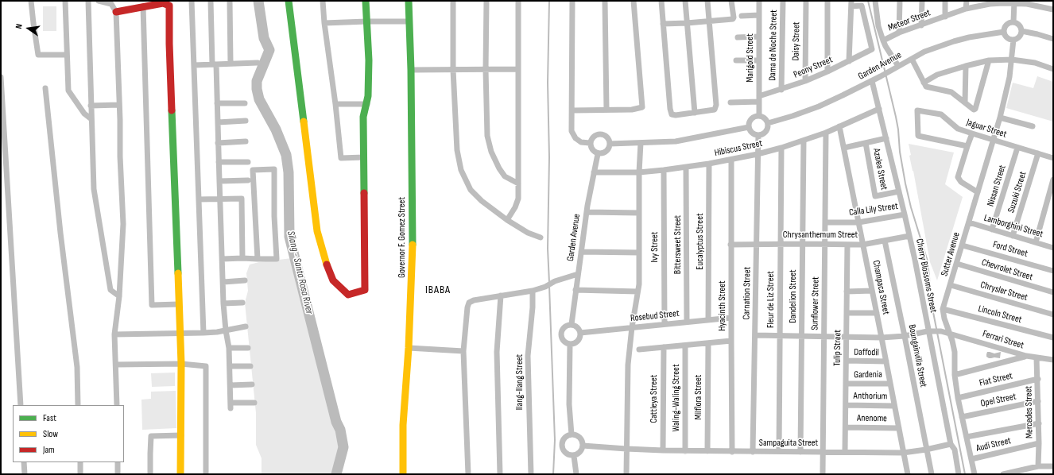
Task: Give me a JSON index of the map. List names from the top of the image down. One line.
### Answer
{"streets":{"street":["Meteor Street","Daisy Street","Dama de Noche Street","Marigold Street","Garden Avenue","Peony Street","Jaguar Street","Hibiscus Street","Azalea Street","Nissan Street","Suzuki Street","Calla Lily Street","Lamborghini Street","Chrysanthemum Street","Governor F. Gomez Street","Eucalyptus Street","Bittersweet Street","Ivy Street","Ford Street","Sutter Avenue","Chevrolet Street","Cherry Blossoms Street","Champaca Street","Chrysler Street","Carnation Street","Dandelion Street","Fleur de Liz Street","Sunflower Street","Hyacinth Street","Lincoln Street","Rosebud Street","Ferrari Street","Tulip Street","Daffodil","Boungainvilla Street","Gardenia","Fiat Street","Ilang-Ilang Street","Anthorium","Milflora Street","Waling-Waling Street","Cattleya Street","Opel Street","Mercedes Street","Anenome","Sampaguita Street","Audi Street"]},"crossings":[["Daisy Street","Peony Street"],["Dama de Noche Street","Peony Street"],["Marigold Street","Garden Avenue"],["Marigold Street","Peony Street"],["Marigold Street","Carnation Street"],["Garden Avenue","Hibiscus Street"],["Garden Avenue","Sutter Avenue"],["Garden Avenue","Cherry Blossoms Street"],["Garden Avenue","Carnation Street"],["Garden Avenue","Rosebud Street"],["Jaguar Street","Nissan Street"],["Jaguar Street","Suzuki Street"],["Jaguar Street","Sutter Avenue"],["Hibiscus Street","Eucalyptus Street"],["Hibiscus Street","Bittersweet Street"],["Hibiscus Street","Ivy Street"],["Hibiscus Street","Cherry Blossoms Street"],["Hibiscus Street","Champaca Street"],["Hibiscus Street","Carnation Street"],["Hibiscus Street","Dandelion Street"],["Hibiscus Street","Fleur de Liz Street"],["Hibiscus Street","Sunflower Street"],["Hibiscus Street","Hyacinth Street"],["Azalea Street","Cherry Blossoms Street"],["Nissan Street","Lamborghini Street"],["Suzuki Street","Lamborghini Street"],["Calla Lily Street","Cherry Blossoms Street"],["Calla Lily Street","Champaca Street"],["Calla Lily Street","Sunflower Street"],["Lamborghini Street","Sutter Avenue"],["Chrysanthemum Street","Cherry Blossoms Street"],["Chrysanthemum Street","Champaca Street"],["Chrysanthemum Street","Carnation Street"],["Chrysanthemum Street","Dandelion Street"],["Chrysanthemum Street","Fleur de Liz Street"],["Chrysanthemum Street","Sunflower Street"],["Chrysanthemum Street","Hyacinth Street"],["Chrysanthemum Street","Tulip Street"],["Chrysanthemum Street","Boungainvilla Street"],["Eucalyptus Street","Rosebud Street"],["Bittersweet Street","Rosebud Street"],["Ivy Street","Rosebud Street"],["Ford Street","Sutter Avenue"],["Sutter Avenue","Chevrolet Street"],["Sutter Avenue","Chrysler Street"],["Sutter Avenue","Lincoln Street"],["Cherry Blossoms Street","Ferrari Street"],["Cherry Blossoms Street","Sampaguita Street"],["Champaca Street","Ferrari Street"],["Champaca Street","Daffodil"],["Champaca Street","Gardenia"],["Champaca Street","Anthorium"],["Champaca Street","Anenome"],["Champaca Street","Sampaguita Street"],["Carnation Street","Ferrari Street"],["Carnation Street","Sampaguita Street"],["Dandelion Street","Ferrari Street"],["Dandelion Street","Sampaguita Street"],["Fleur de Liz Street","Ferrari Street"],["Fleur de Liz Street","Sampaguita Street"],["Sunflower Street","Ferrari Street"],["Sunflower Street","Sampaguita Street"],["Hyacinth Street","Rosebud Street"],["Hyacinth Street","Sampaguita Street"],["Ferrari Street","Tulip Street"],["Ferrari Street","Boungainvilla Street"],["Ferrari Street","Mercedes Street"],["Tulip Street","Daffodil"],["Tulip Street","Gardenia"],["Tulip Street","Anthorium"],["Tulip Street","Anenome"],["Tulip Street","Sampaguita Street"],["Boungainvilla Street","Sampaguita Street"],["Fiat Street","Mercedes Street"],["Milflora Street","Sampaguita Street"],["Waling-Waling Street","Sampaguita Street"],["Cattleya Street","Sampaguita Street"],["Opel Street","Mercedes Street"],["Mercedes Street","Audi Street"]],"districts":["IBABA"],"water":["Silang - Santa Rosa River"],"legend":["Fast","Slow","Jam"],"north":"left"}
